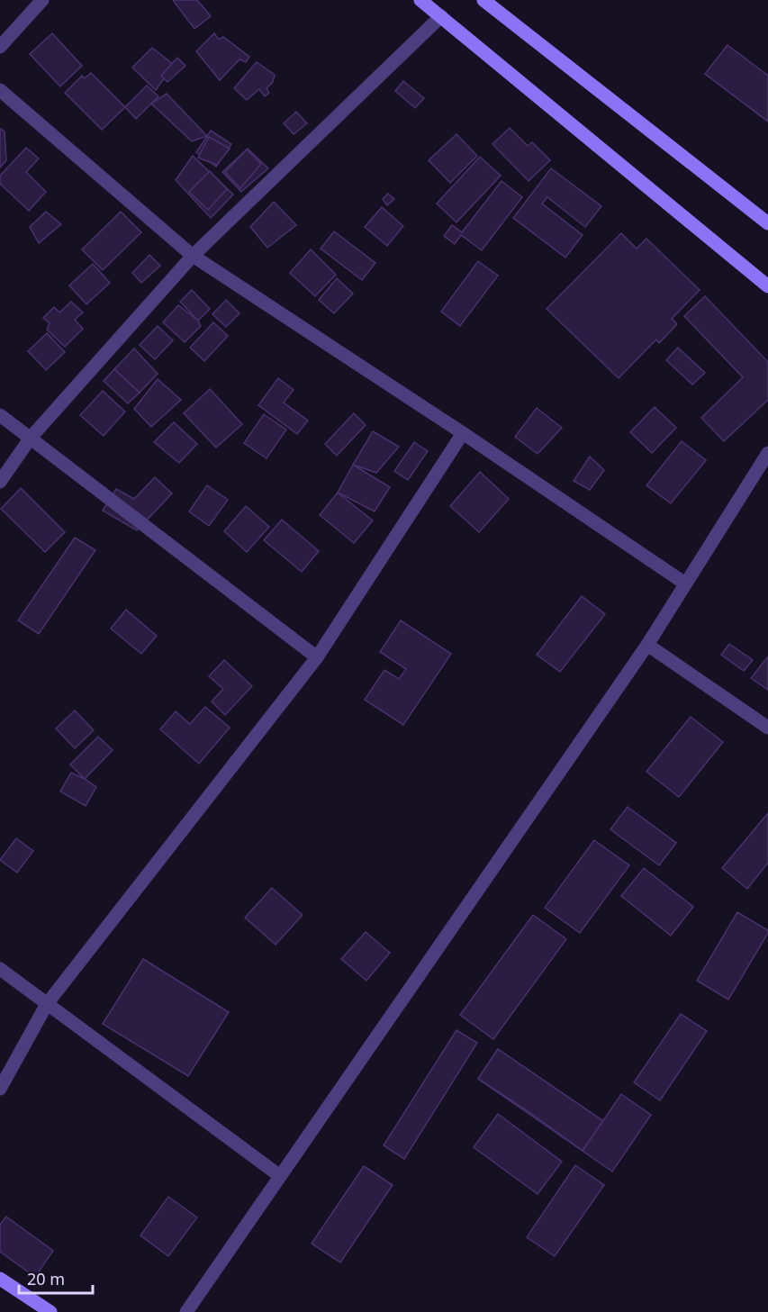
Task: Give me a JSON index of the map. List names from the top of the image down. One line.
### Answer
{"scale_bar":"20 m"}
